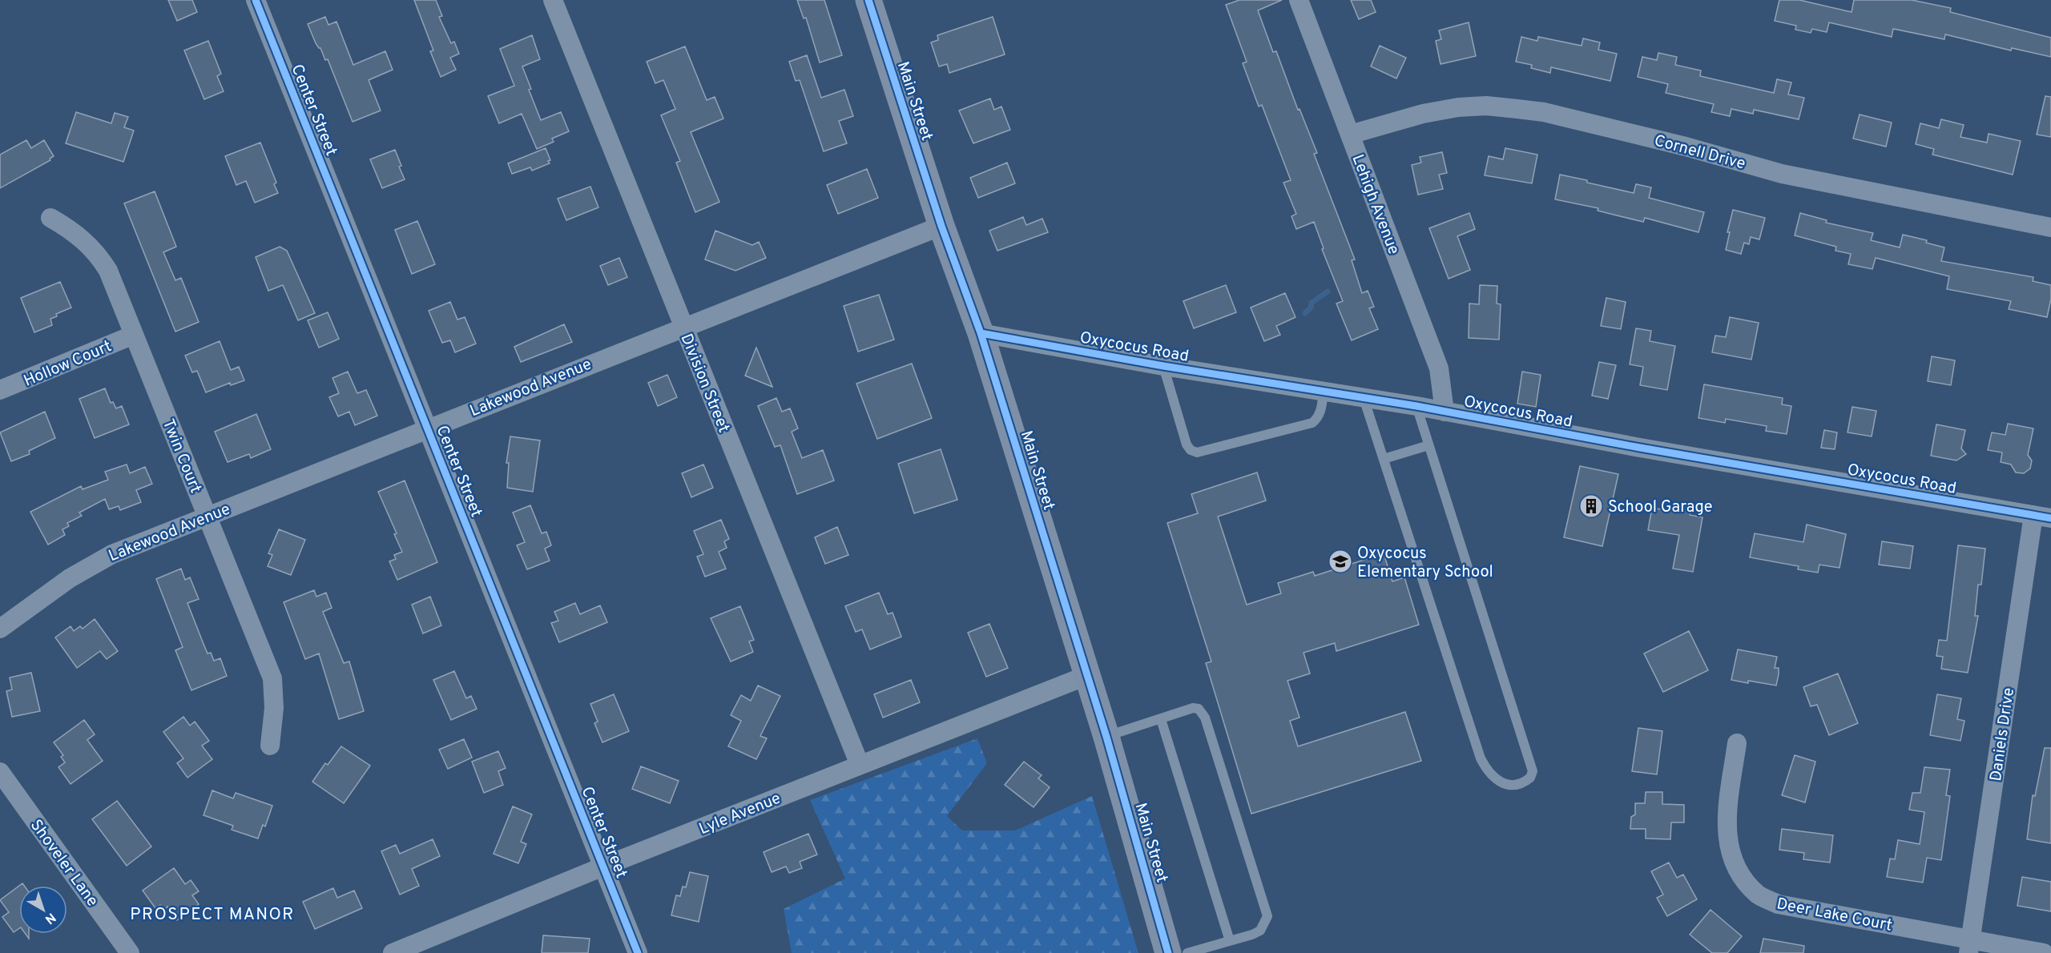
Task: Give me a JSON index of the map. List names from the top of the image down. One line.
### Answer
{"streets":{"highway":["Main Street"],"street":["Center Street","Cornell Drive","Lehigh Avenue","Oxycocus Road","Hollow Court","Division Street","Lakewood Avenue","Twin Court","Daniels Drive","Lyle Avenue","Shoveler Lane","Deer Lake Court"]},"crossings":[["Main Street","Oxycocus Road"],["Main Street","Lakewood Avenue"],["Main Street","Lyle Avenue"],["Center Street","Lakewood Avenue"],["Center Street","Lyle Avenue"],["Cornell Drive","Lehigh Avenue"],["Lehigh Avenue","Oxycocus Road"],["Oxycocus Road","Daniels Drive"],["Hollow Court","Twin Court"],["Division Street","Lakewood Avenue"],["Division Street","Lyle Avenue"],["Lakewood Avenue","Twin Court"],["Daniels Drive","Deer Lake Court"]],"districts":["PROSPECT MANOR"],"places":{"building":["School Garage"],"school or university":["Oxycocus Elementary School"]},"north":"bottom right"}
